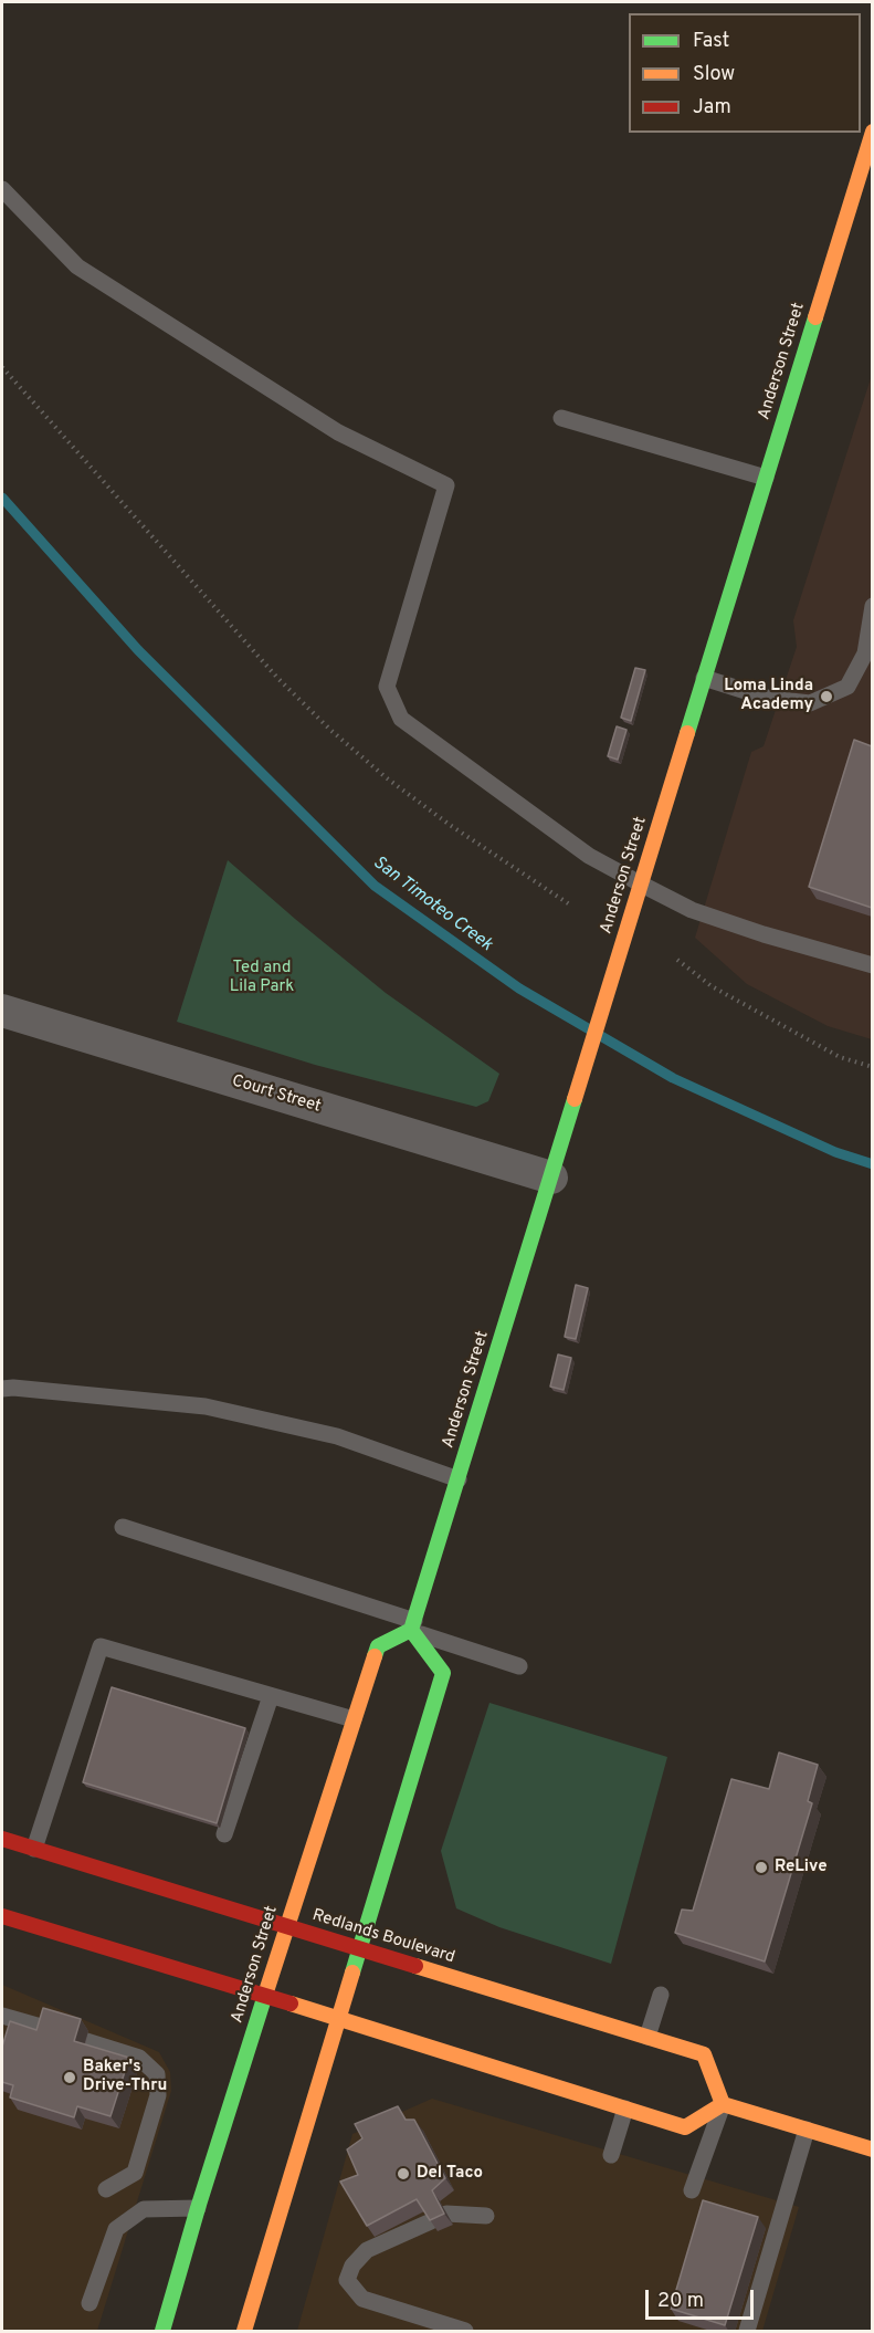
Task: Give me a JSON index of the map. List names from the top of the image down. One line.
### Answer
{"streets":{"main road":["Anderson Street","Redlands Boulevard"],"street":["Court Street"]},"crossings":[["Anderson Street","Court Street"],["Anderson Street","Redlands Boulevard"]],"water":["San Timoteo Creek"],"parks":["Ted and Lila Park"],"places":["Loma Linda Academy","ReLive","Baker's Drive-Thru","Del Taco"],"legend":["Fast","Slow","Jam"],"scale_bar":"20 m"}
